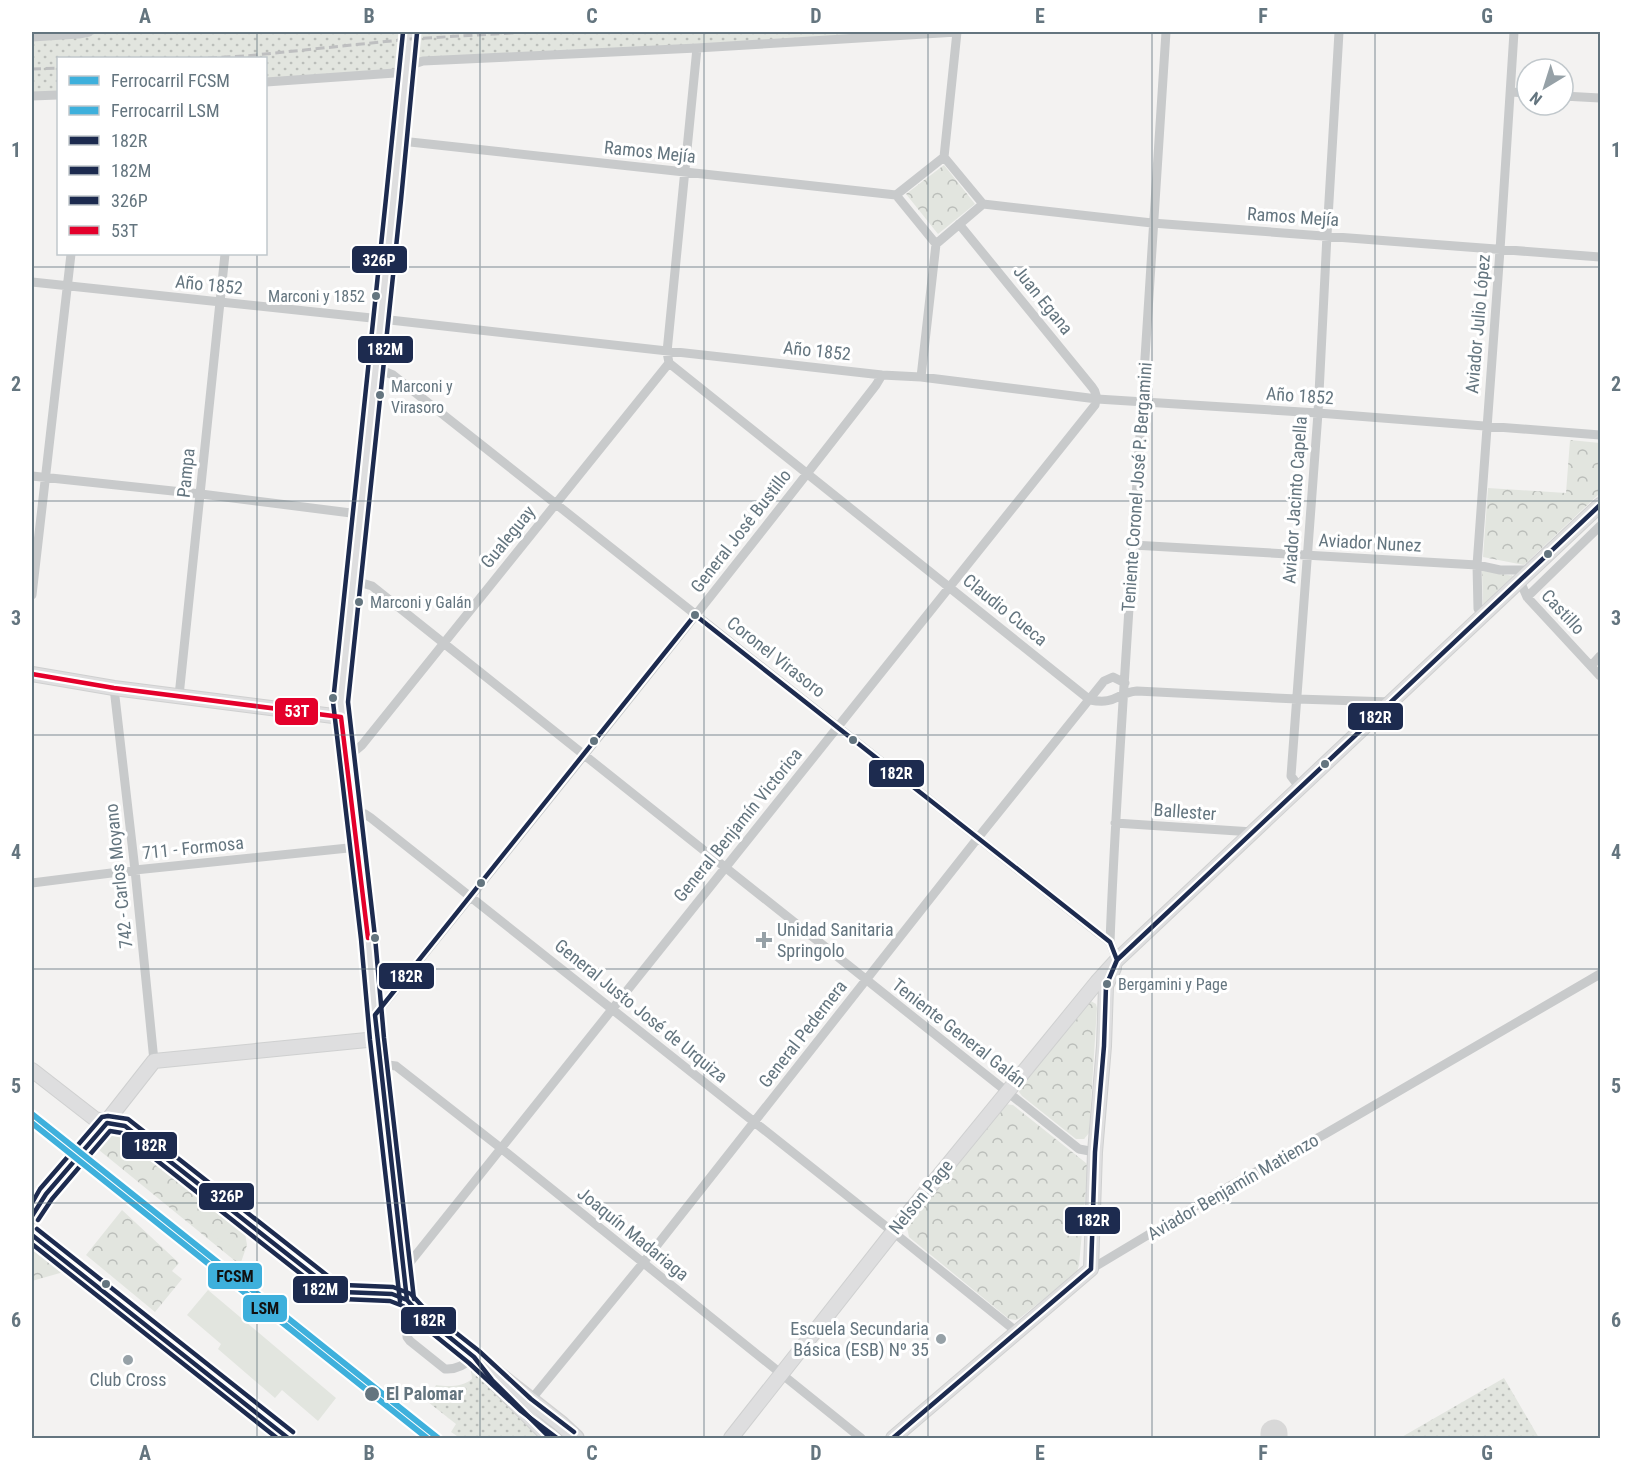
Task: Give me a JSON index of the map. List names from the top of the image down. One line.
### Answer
{"streets":{"street":["Ramos Mejía","Año 1852","Juan Egana","Aviador Julio López","Pampa","Teniente Coronel José P. Bergamini","Aviador Jacinto Capella","General José Bustillo","Gualeguay","Aviador Nunez","Claudio Cueca","Castillo","Coronel Virasoro","Ballester","General Benjamín Victorica","711 - Formosa","742 - Carlos Moyano","General Justo José de Urquiza","Teniente General Galán","General Pedernera","Aviador Benjamín Matienzo","Nelson Page","Joaquín Madariaga"]},"crossings":[["Ramos Mejía","Aviador Julio López"],["Ramos Mejía","Teniente Coronel José P. Bergamini"],["Ramos Mejía","Aviador Jacinto Capella"],["Año 1852","Juan Egana"],["Año 1852","Aviador Julio López"],["Año 1852","Pampa"],["Año 1852","Teniente Coronel José P. Bergamini"],["Año 1852","Aviador Jacinto Capella"],["Año 1852","General José Bustillo"],["Año 1852","General Benjamín Victorica"],["Juan Egana","General Benjamín Victorica"],["Aviador Julio López","Aviador Nunez"],["Aviador Julio López","Nelson Page"],["Teniente Coronel José P. Bergamini","Aviador Nunez"],["Teniente Coronel José P. Bergamini","Coronel Virasoro"],["Teniente Coronel José P. Bergamini","Ballester"],["Teniente Coronel José P. Bergamini","General Pedernera"],["Aviador Jacinto Capella","Aviador Nunez"],["Aviador Jacinto Capella","Nelson Page"],["General José Bustillo","Claudio Cueca"],["General José Bustillo","Coronel Virasoro"],["General José Bustillo","General Justo José de Urquiza"],["General José Bustillo","Teniente General Galán"],["Gualeguay","Claudio Cueca"],["Gualeguay","Coronel Virasoro"],["Gualeguay","Teniente General Galán"],["Aviador Nunez","Nelson Page"],["Claudio Cueca","General Benjamín Victorica"],["Claudio Cueca","General Pedernera"],["Castillo","Nelson Page"],["Coronel Virasoro","General Benjamín Victorica"],["Coronel Virasoro","General Pedernera"],["Ballester","Nelson Page"],["General Benjamín Victorica","General Justo José de Urquiza"],["General Benjamín Victorica","Teniente General Galán"],["General Benjamín Victorica","Joaquín Madariaga"],["711 - Formosa","742 - Carlos Moyano"],["General Justo José de Urquiza","General Pedernera"],["General Justo José de Urquiza","Aviador Benjamín Matienzo"],["General Justo José de Urquiza","Nelson Page"],["Teniente General Galán","General Pedernera"],["Teniente General Galán","Nelson Page"],["General Pedernera","Joaquín Madariaga"],["Nelson Page","Joaquín Madariaga"]],"places":{"other":["Marconi y 1852","Marconi y Virasoro","Marconi y Galán","Bergamini y Page","Escuela Secundaria Básica (ESB) Nº 35","Club Cross","El Palomar"],"health":["Unidad Sanitaria Springolo"]},"lines":["transit line 326P","transit line 182M","transit line 182R","transit line 53T","rail line FCSM","rail line LSM"],"legend":["Ferrocarril FCSM","Ferrocarril LSM","182R","182M","326P","53T"],"north":"bottom left","grid":{"columns":["A","B","C","D","E","F","G"],"rows":["1","2","3","4","5","6"]}}
